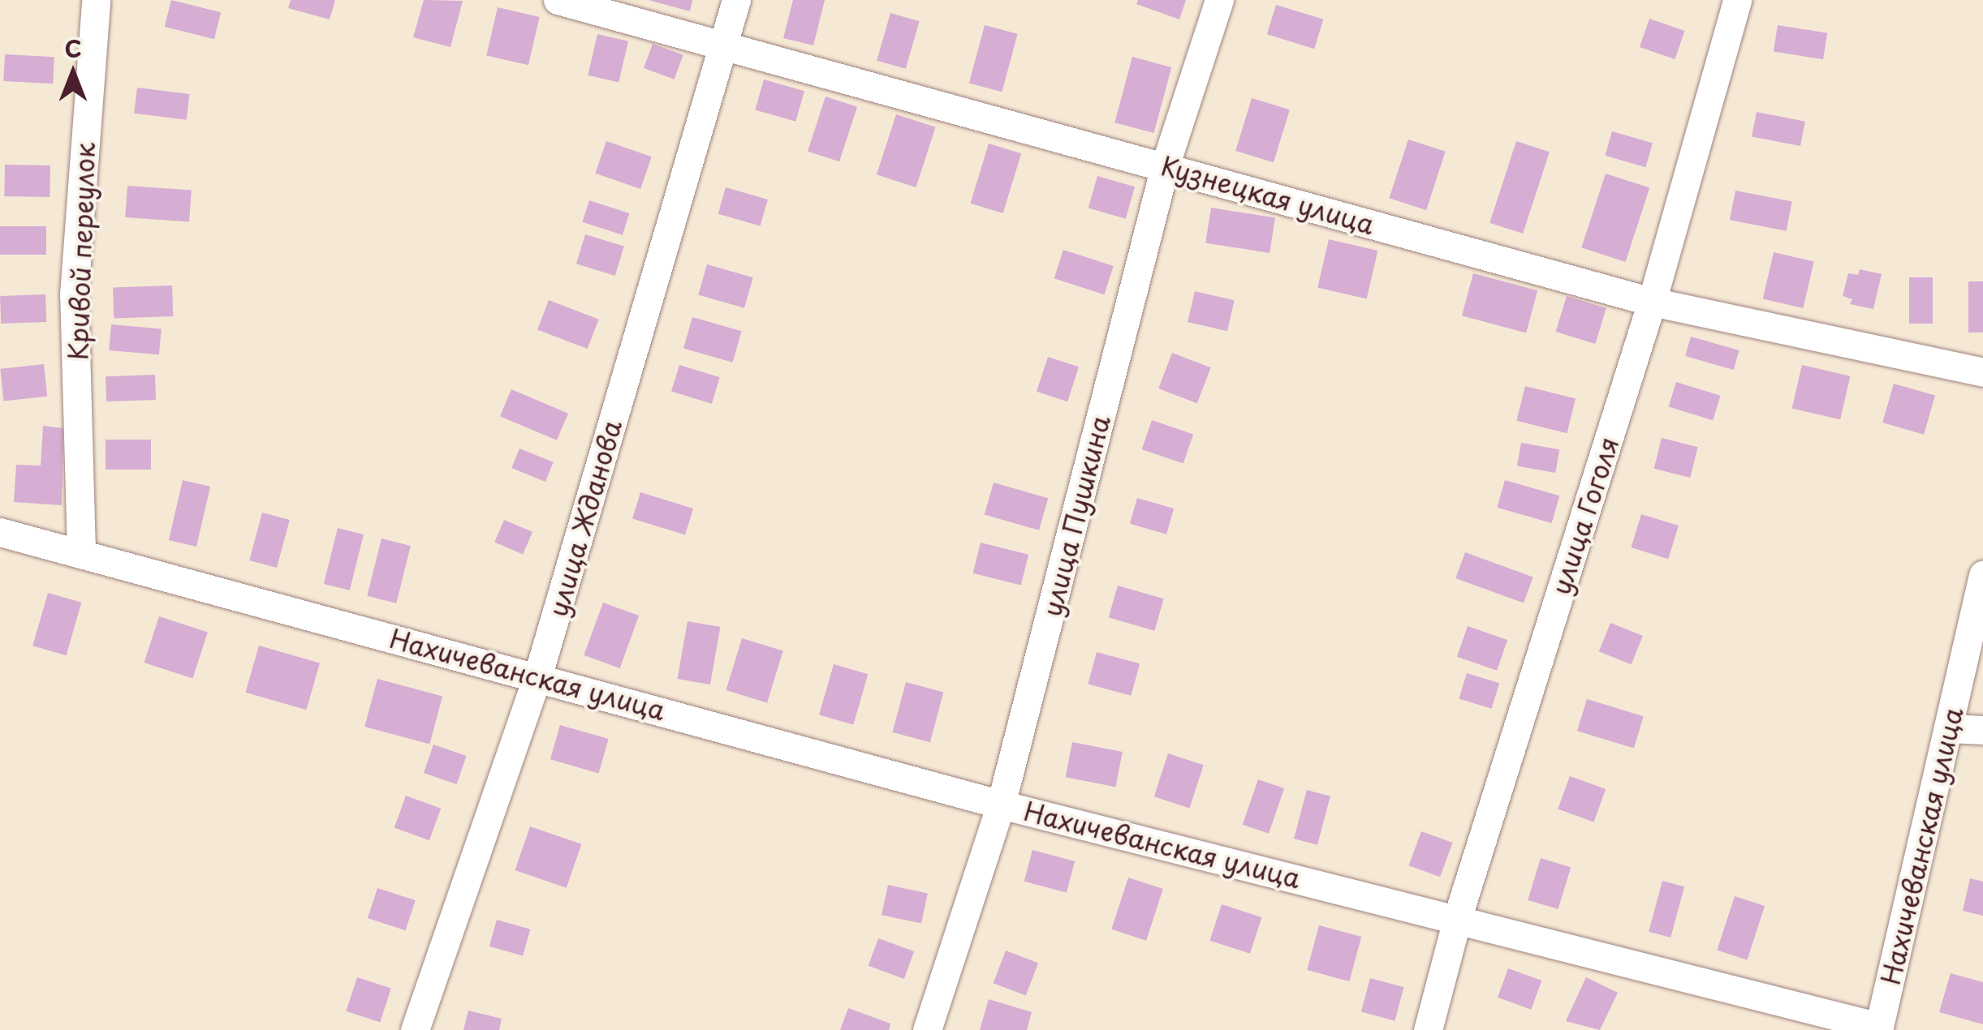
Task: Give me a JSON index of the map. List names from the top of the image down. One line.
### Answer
{"streets":{"street":["Кузнецкая улица","Кривой переулок","улица Пушкина","улица Гоголя","улица Жданова","Нахичеванская улица"]},"crossings":[["Кузнецкая улица","улица Пушкина"],["Кузнецкая улица","улица Гоголя"],["Кузнецкая улица","улица Жданова"],["Кривой переулок","Нахичеванская улица"],["улица Пушкина","Нахичеванская улица"],["улица Гоголя","Нахичеванская улица"],["улица Жданова","Нахичеванская улица"]],"north":"top"}
